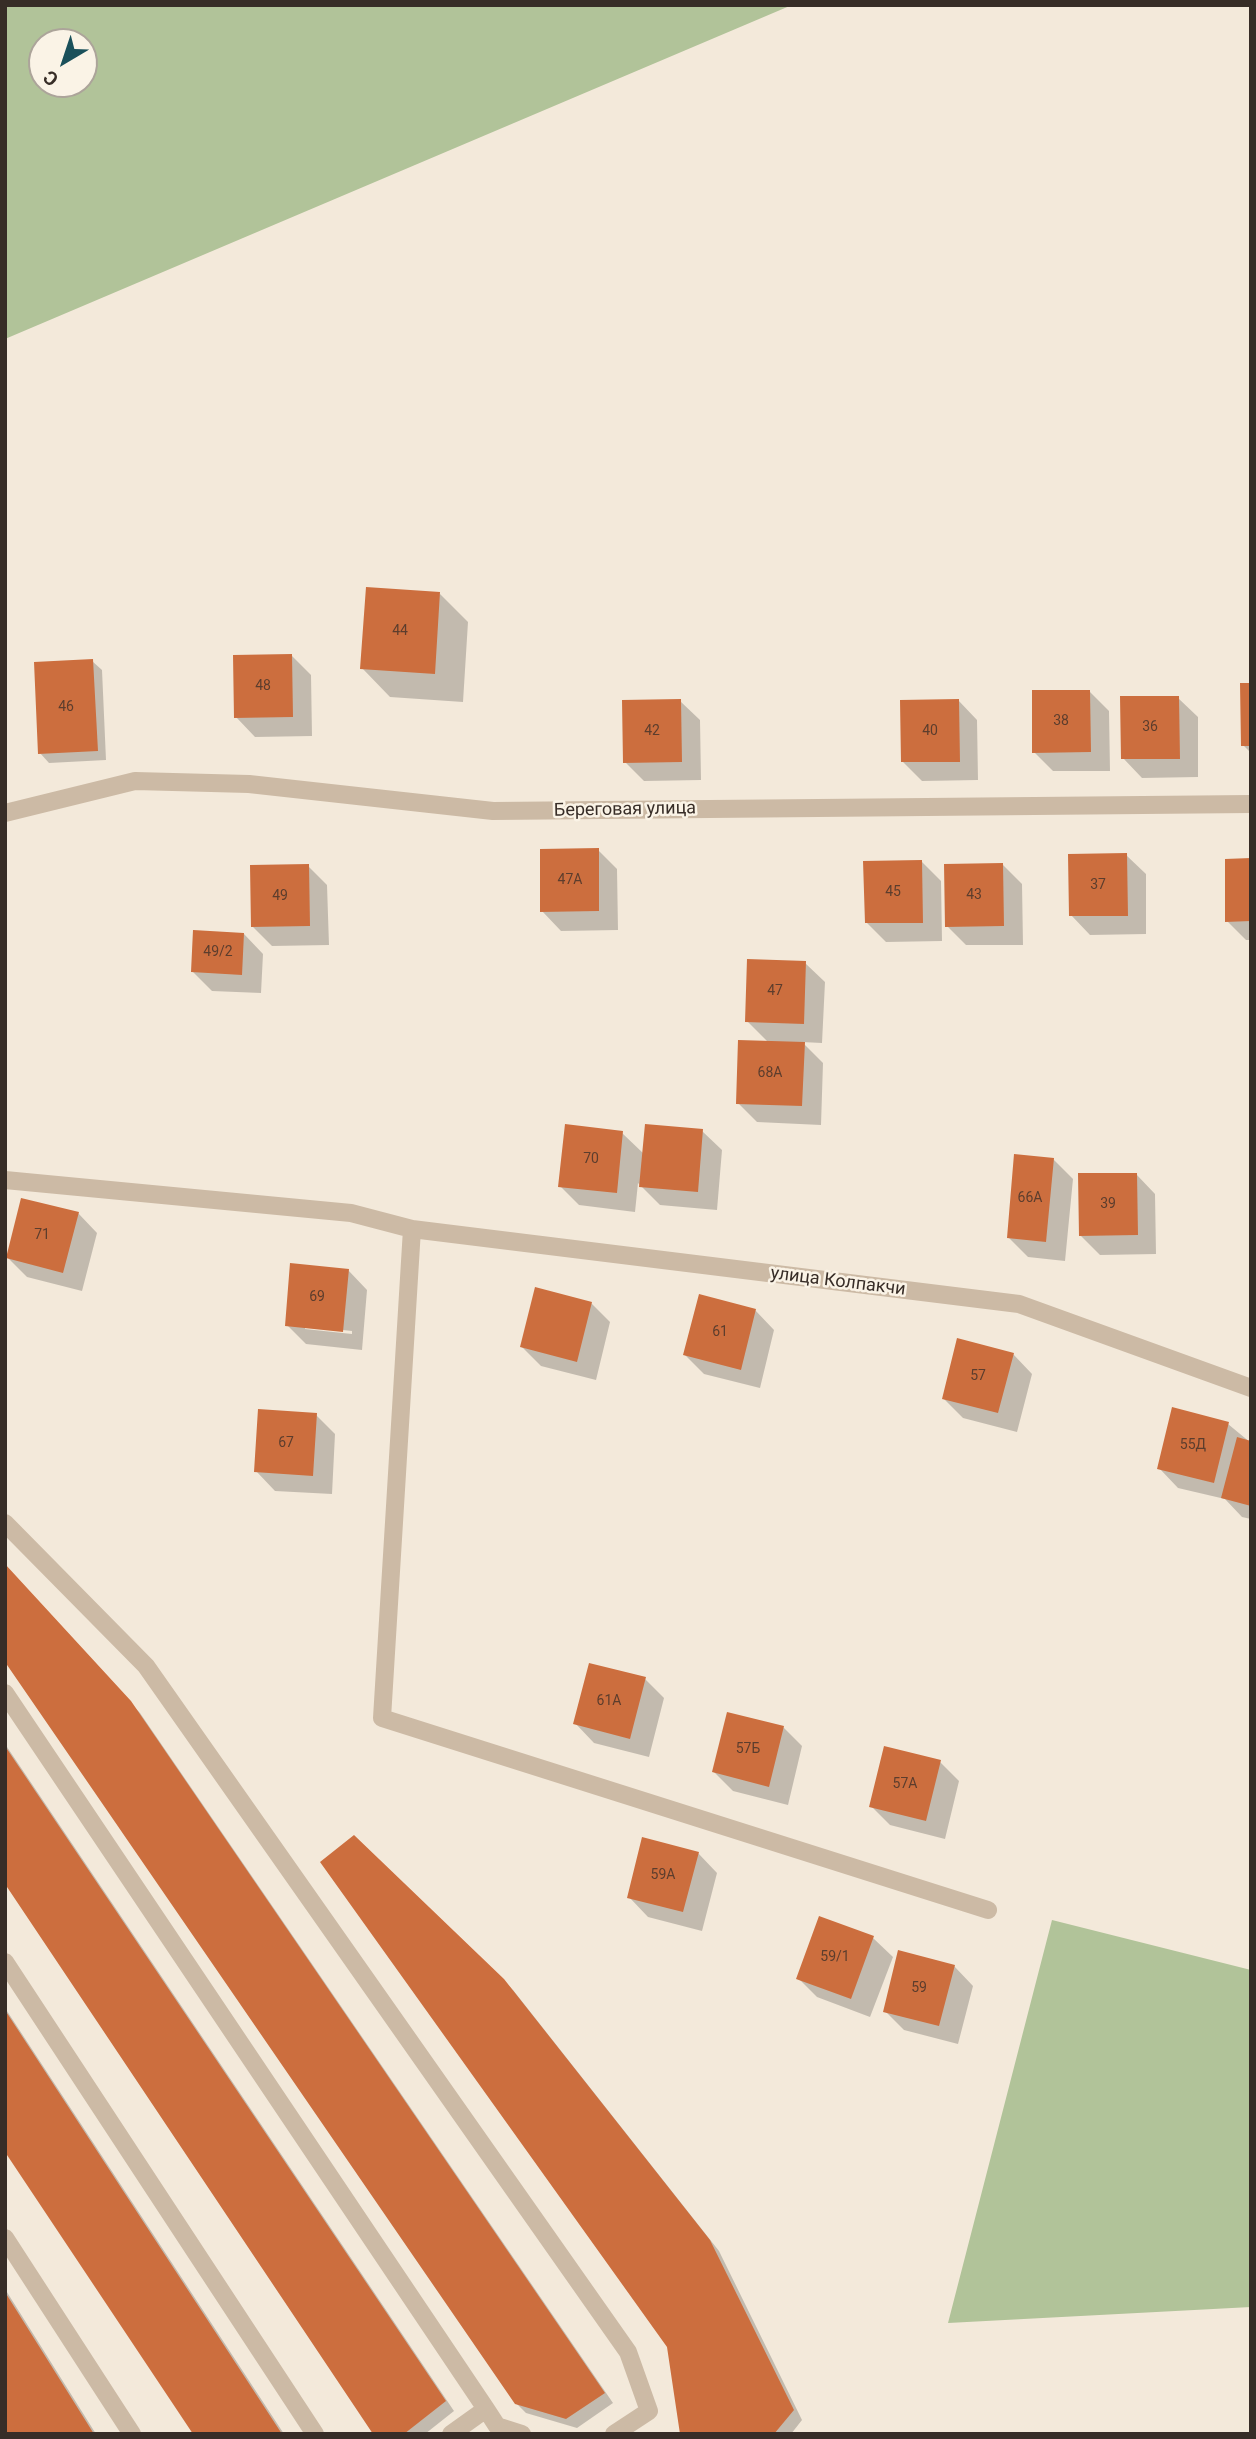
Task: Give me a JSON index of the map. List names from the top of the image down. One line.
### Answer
{"streets":{"street":["Береговая улица","улица Колпакчи"]},"house_numbers":["44","48","46","38","36","42","40","47А","37","45","43","49","49/2","47","68А","70","66А","39","71","69","61","57","67","55Д","61А","57Б","57А","59А","59/1","59"],"north":"bottom left"}
